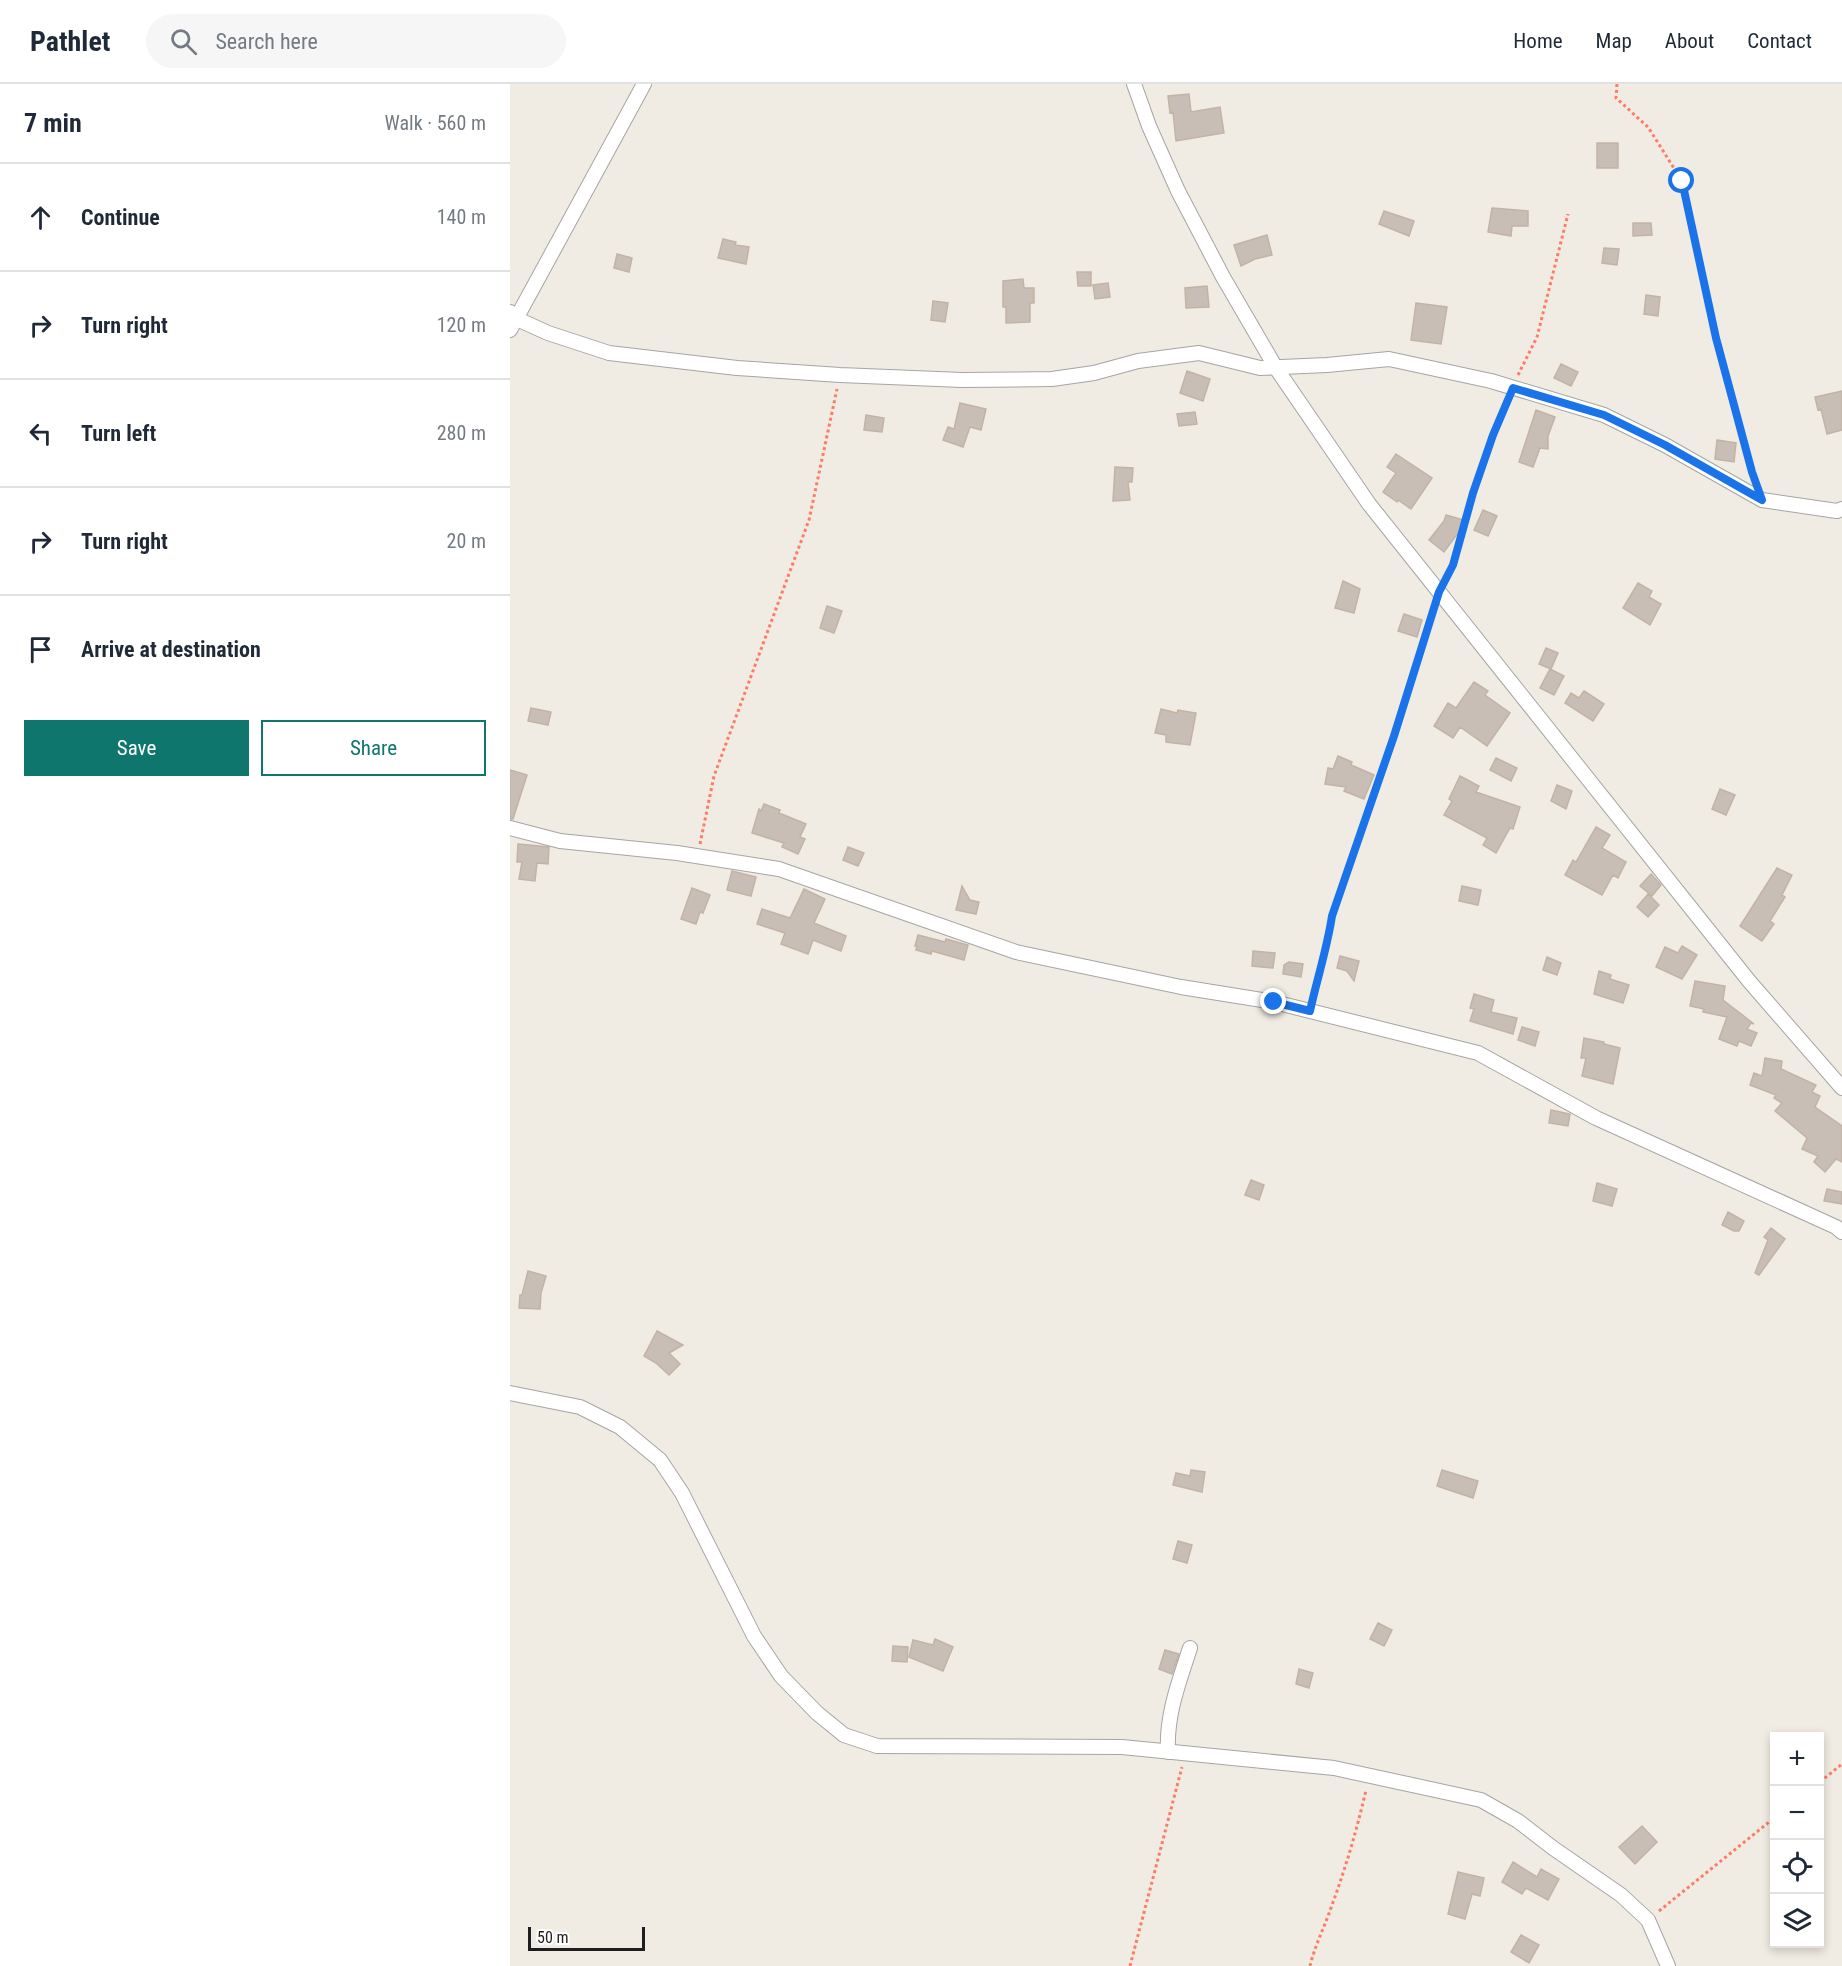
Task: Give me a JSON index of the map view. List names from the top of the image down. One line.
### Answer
{"scale_bar":"50 m","page":{"header":"Pathlet","search":"Search here","nav":["Home","Map","About","Contact"],"heading":["7 min","Walk · 560 m"],"list":[["Continue","140 m"],["Turn right","120 m"],["Turn left","280 m"],["Turn right","20 m"],"Arrive at destination"],"buttons":["Save","Share"],"map_buttons":["+","−"],"scale":"50 m"}}
